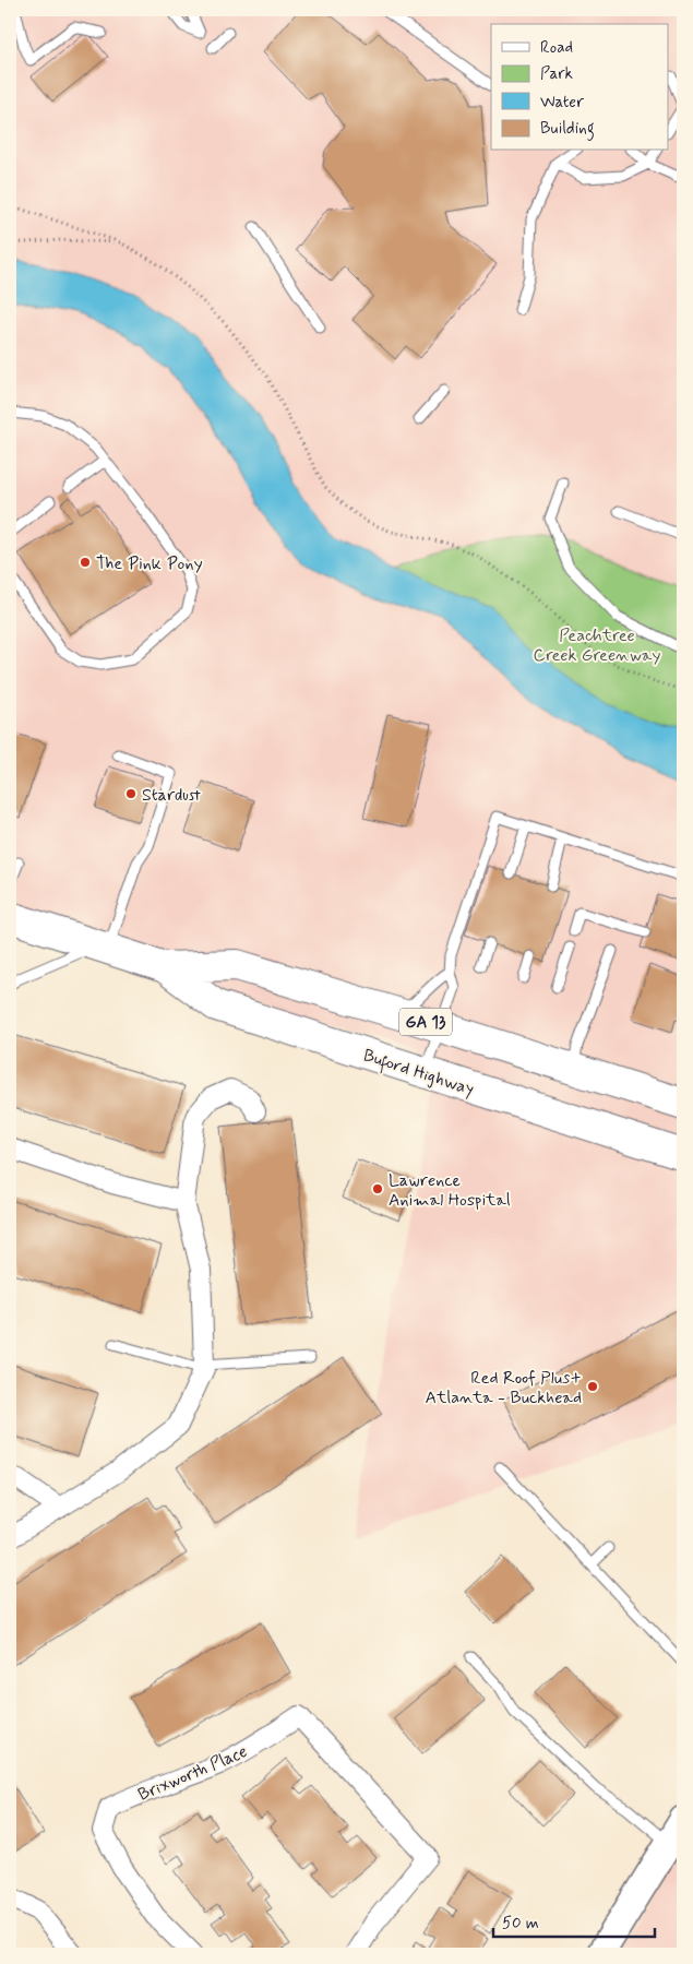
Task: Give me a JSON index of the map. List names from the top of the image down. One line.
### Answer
{"streets":{"main road":["GA 13","Buford Highway"],"street":["Brixworth Place"]},"parks":["Peachtree Creek Greenway"],"places":["The Pink Pony","Stardust","Lawrence Animal Hospital","Red Roof Plus+ Atlanta - Buckhead"],"legend":["Road","Park","Water","Building"],"scale_bar":"50 m"}
